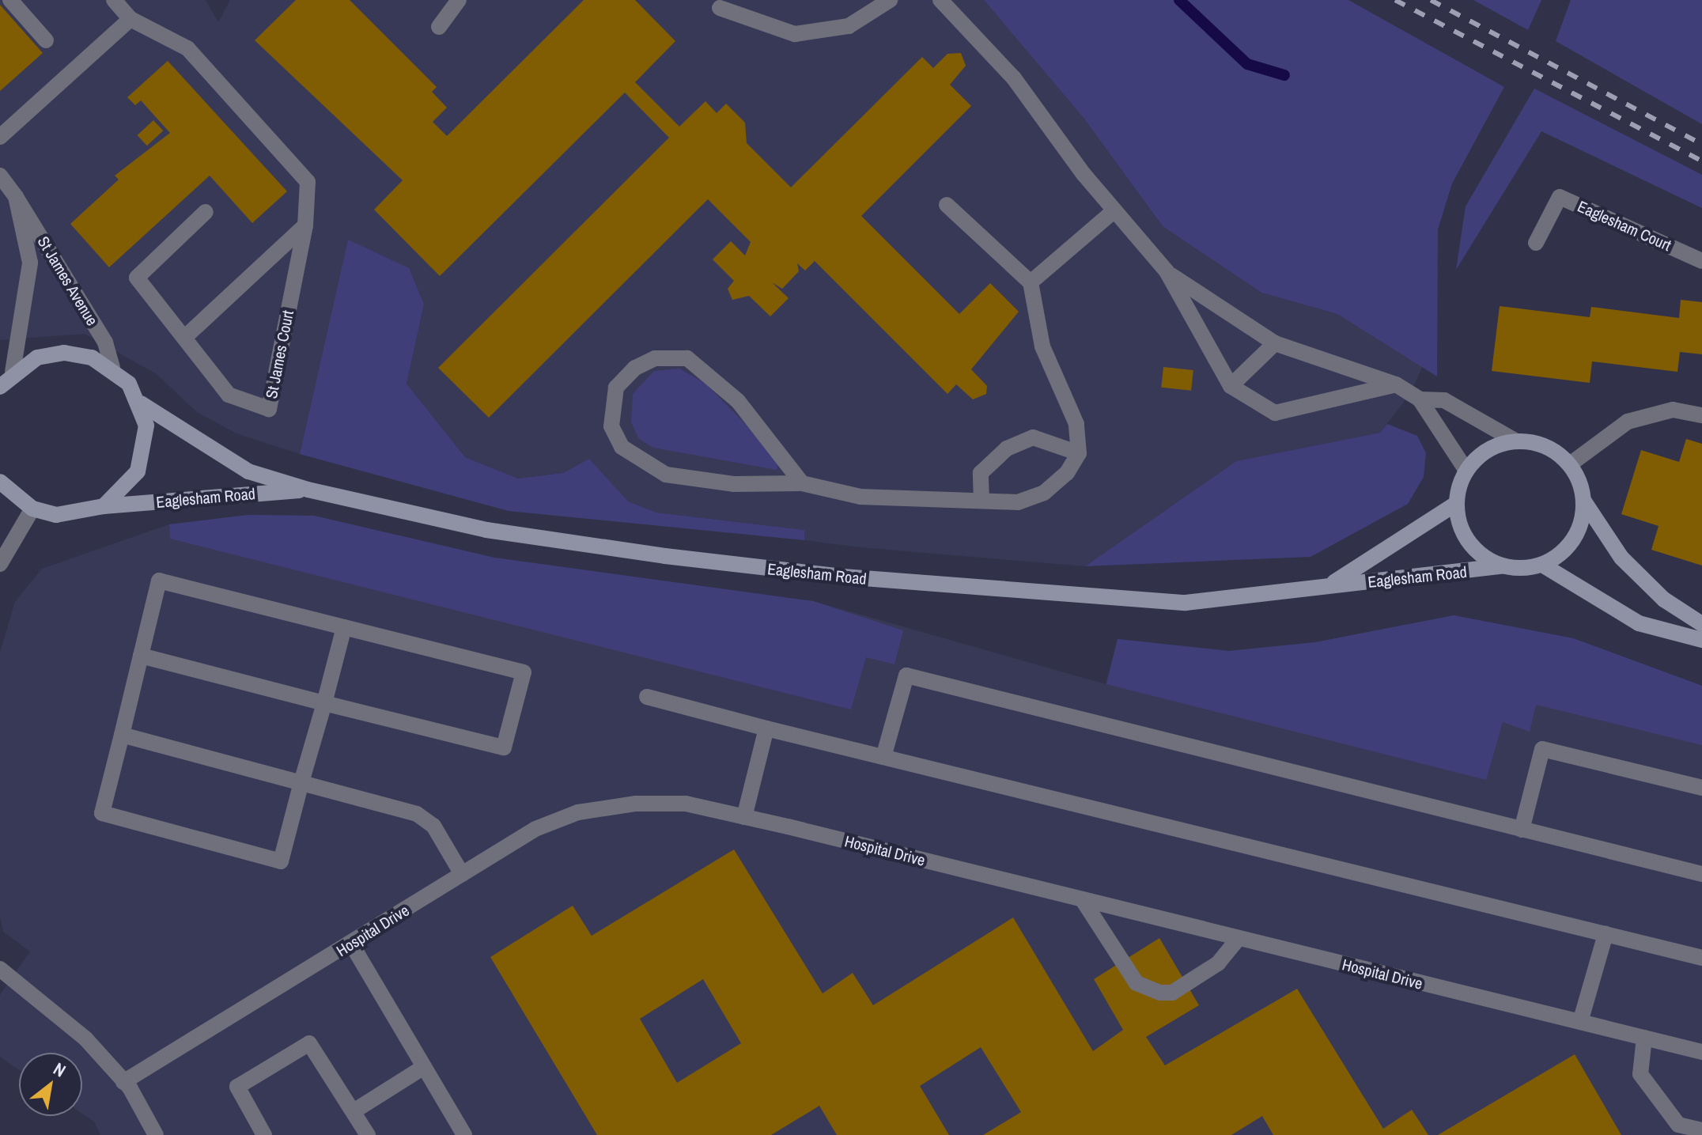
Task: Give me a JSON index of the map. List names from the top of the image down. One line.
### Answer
{"streets":{"main road":["Eaglesham Road"],"street":["Eaglesham Court","St James Avenue","St James Court","Hospital Drive"]},"north":"top right"}
